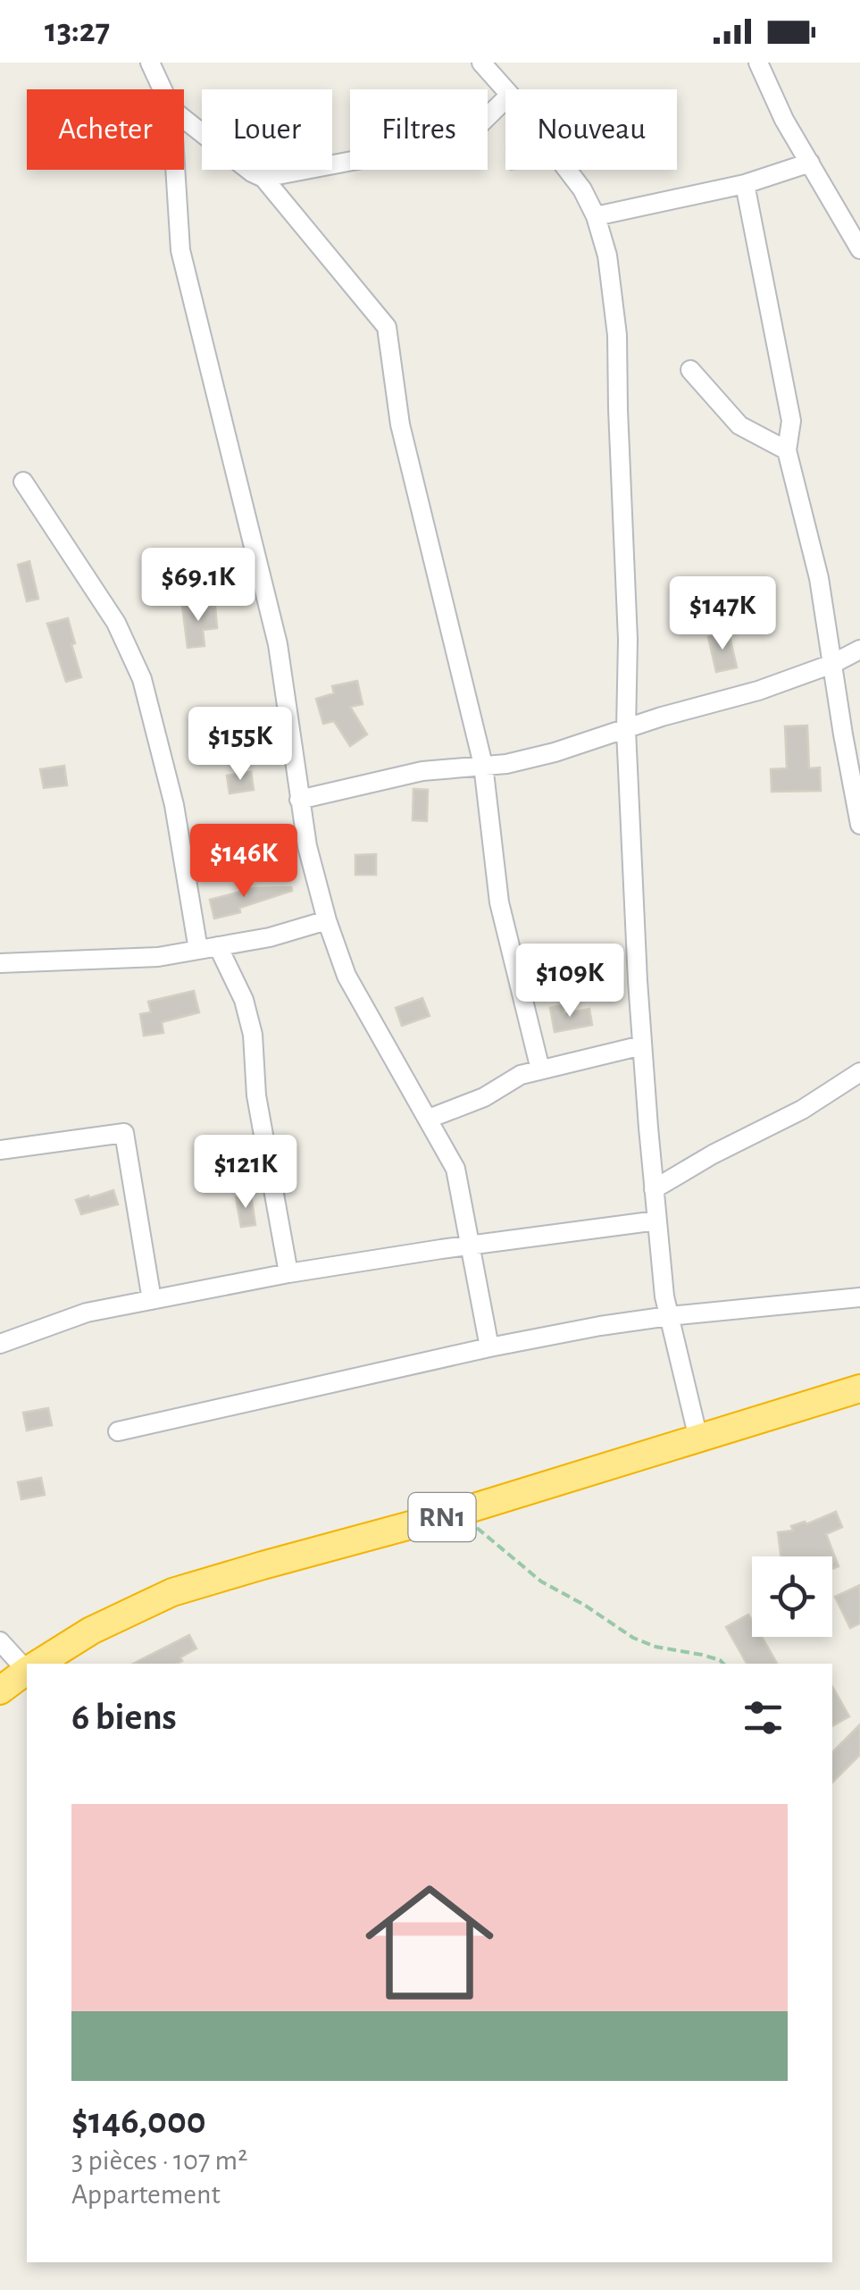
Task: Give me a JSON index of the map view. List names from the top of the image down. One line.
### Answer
{"streets":{"highway":["RN1"]},"page":{"status":"13:27","chip":["Acheter","Louer","Filtres","Nouveau"],"price":["$69.1K","$147K","$155K","$146K","$109K","$121K"],"heading":"6 biens","list":[{"name":"$146,000","note":"3 pièces · 107 m² · Appartement"}]}}
